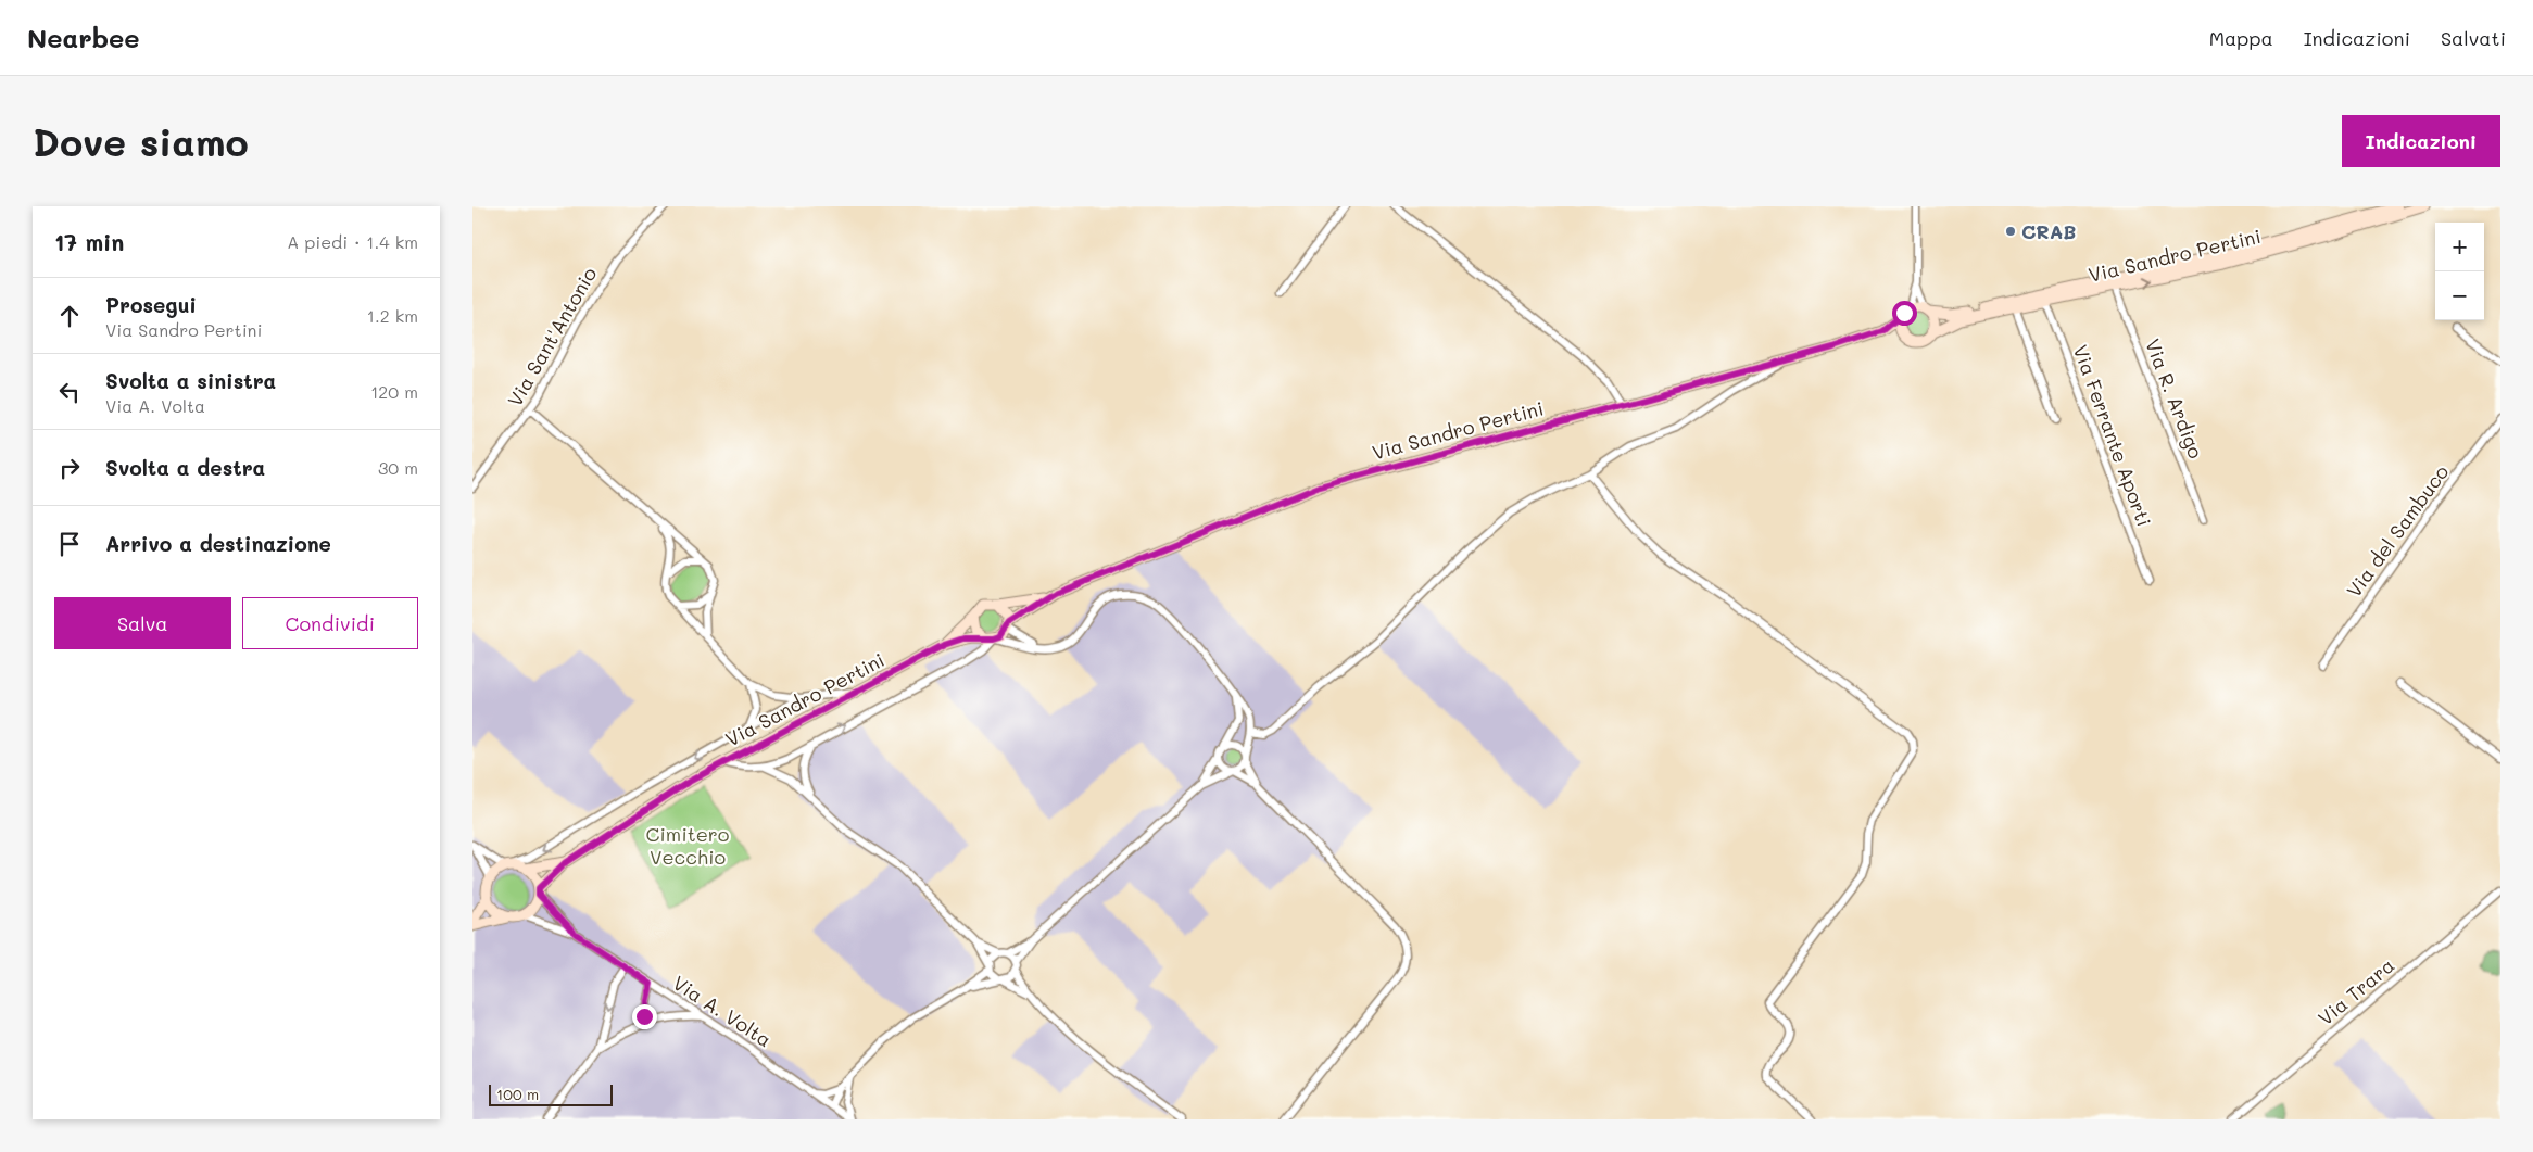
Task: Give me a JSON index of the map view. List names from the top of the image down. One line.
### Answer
{"streets":{"main road":["Via Sandro Pertini"],"street":["Via Sant'Antonio","Via R. Ardigo","Via Ferrante Aporti","Via del Sambuco","Via Trara","Via A. Volta"]},"crossings":[["Via Sandro Pertini","Via R. Ardigo"],["Via Sandro Pertini","Via Ferrante Aporti"],["Via Sandro Pertini","Via A. Volta"]],"parks":["Cimitero Vecchio"],"places":["CRAB"],"scale_bar":"100 m","page":{"header":"Nearbee","nav":["Mappa","Indicazioni","Salvati"],"buttons":["Indicazioni",["Salva","Condividi"]],"title":"Dove siamo","heading":["17 min","A piedi · 1.4 km"],"map_buttons":["+","−"],"list":[["Prosegui","Via Sandro Pertini","1.2 km"],["Svolta a sinistra","Via A. Volta","120 m"],["Svolta a destra","30 m"],"Arrivo a destinazione"],"scale":"100 m"}}
